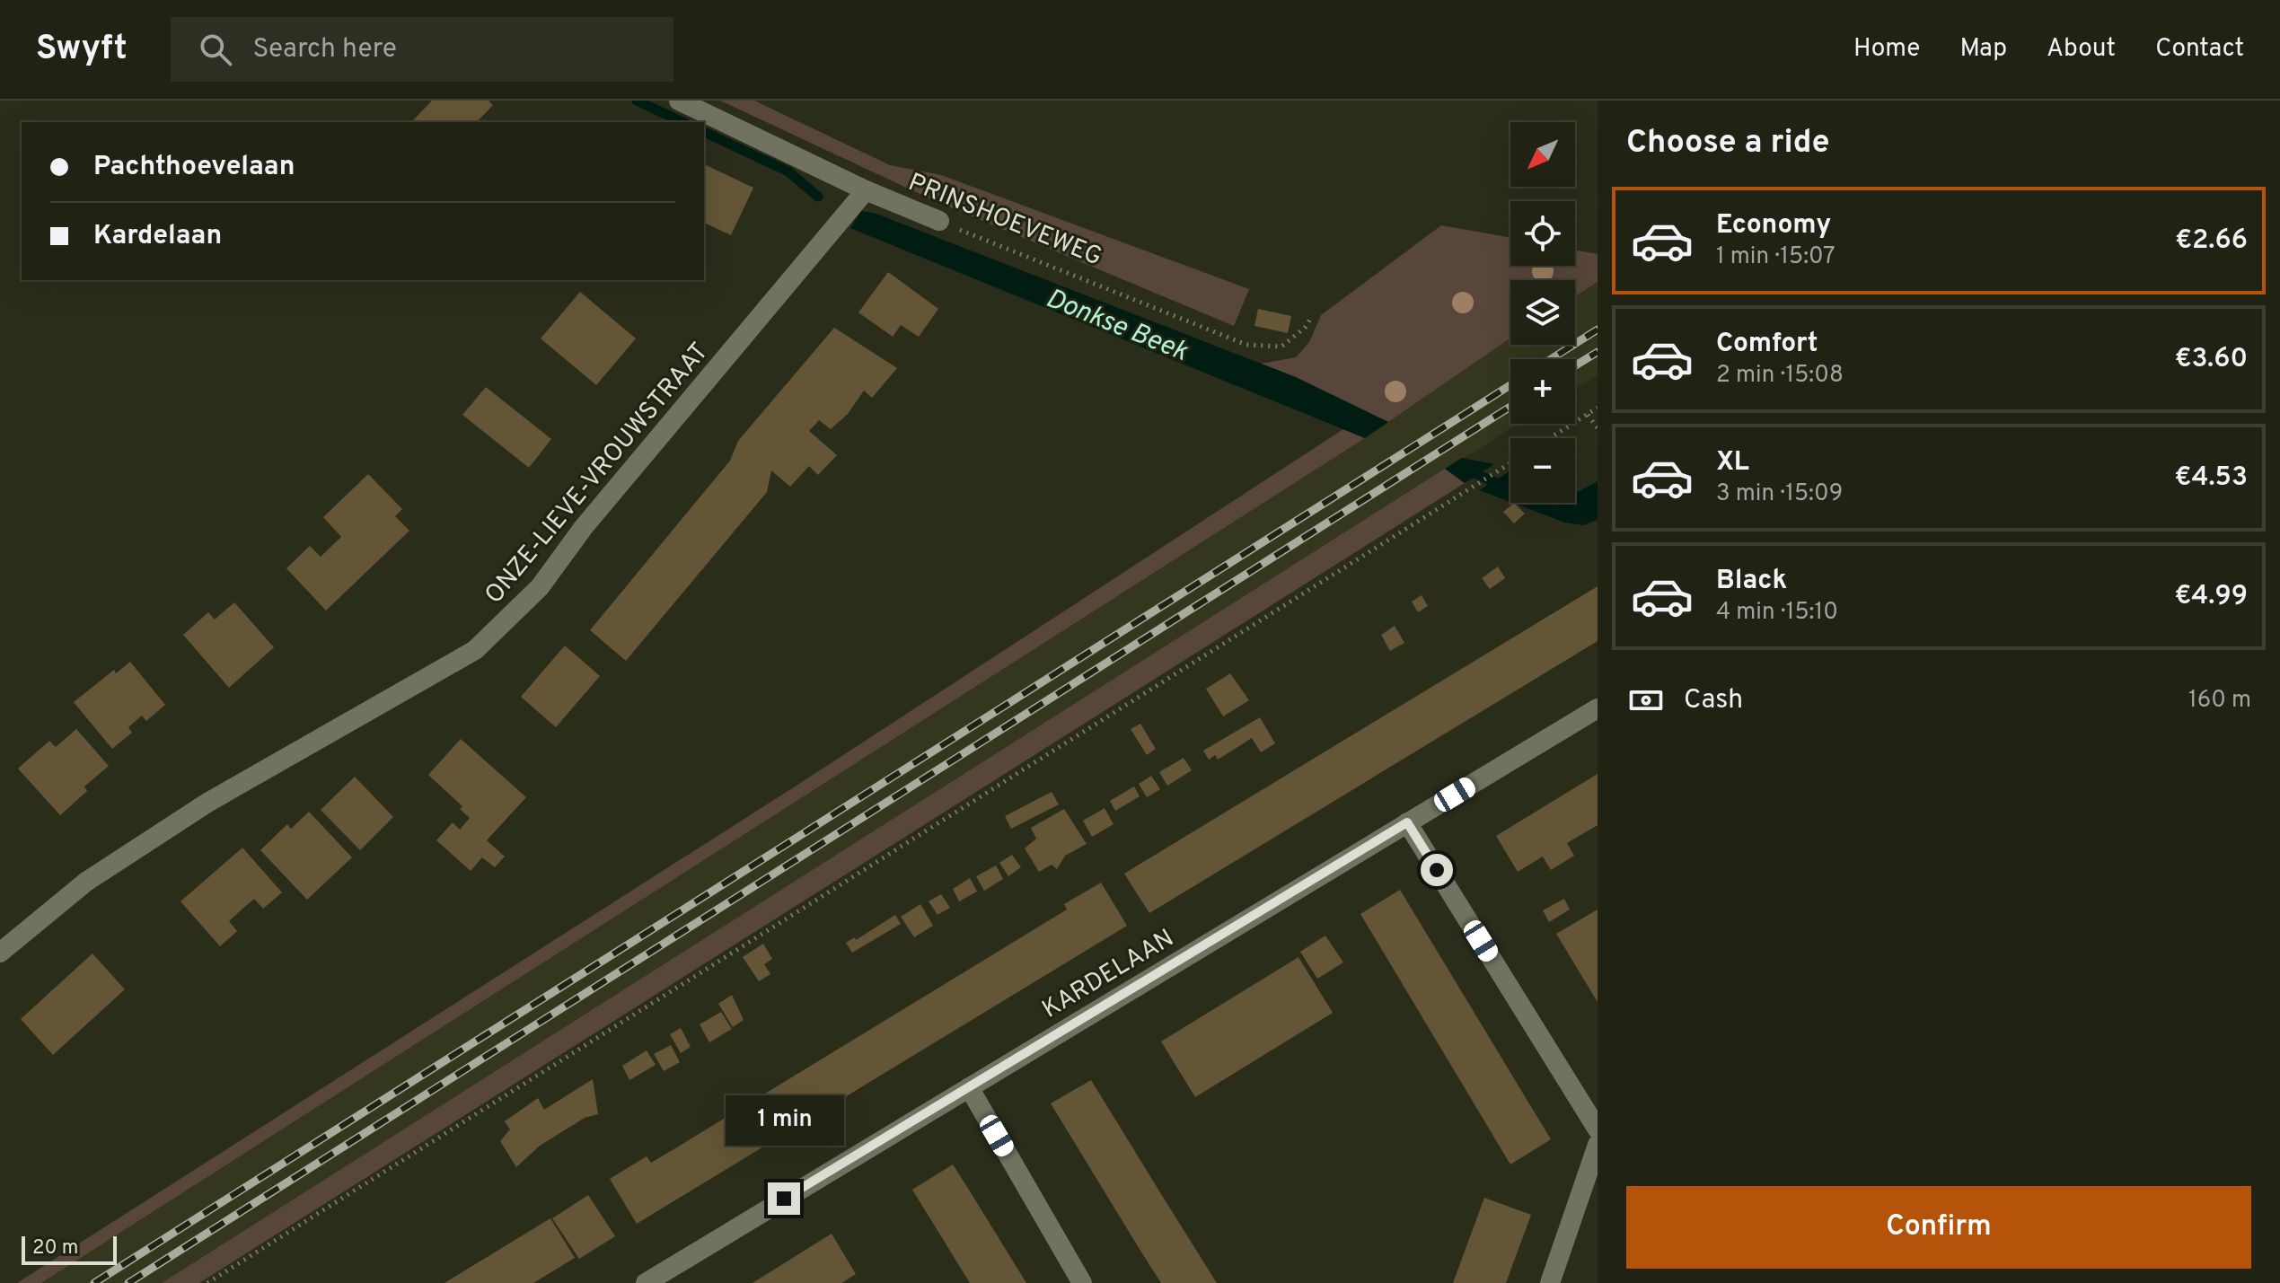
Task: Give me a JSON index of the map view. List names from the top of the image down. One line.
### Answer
{"streets":{"street":["PRINSHOEVEWEG","ONZE-LIEVE-VROUWSTRAAT","KARDELAAN"]},"crossings":[["PRINSHOEVEWEG","ONZE-LIEVE-VROUWSTRAAT"]],"water":["Donkse Beek"],"scale_bar":"20 m","north":"bottom left","page":{"header":"Swyft","search":"Search here","nav":["Home","Map","About","Contact"],"heading":"Choose a ride","map_buttons":["+","−"],"banner":["Pachthoevelaan","Kardelaan"],"list":[{"name":"Economy","note":"1 min · 15:07","value":"€2.66"},{"name":"Comfort","note":"2 min · 15:08","value":"€3.60"},{"name":"XL","note":"3 min · 15:09","value":"€4.53"},{"name":"Black","note":"4 min · 15:10","value":"€4.99"}],"pay":["Cash","160 m"],"bubble":"1 min","buttons":"Confirm","scale":"20 m"}}
